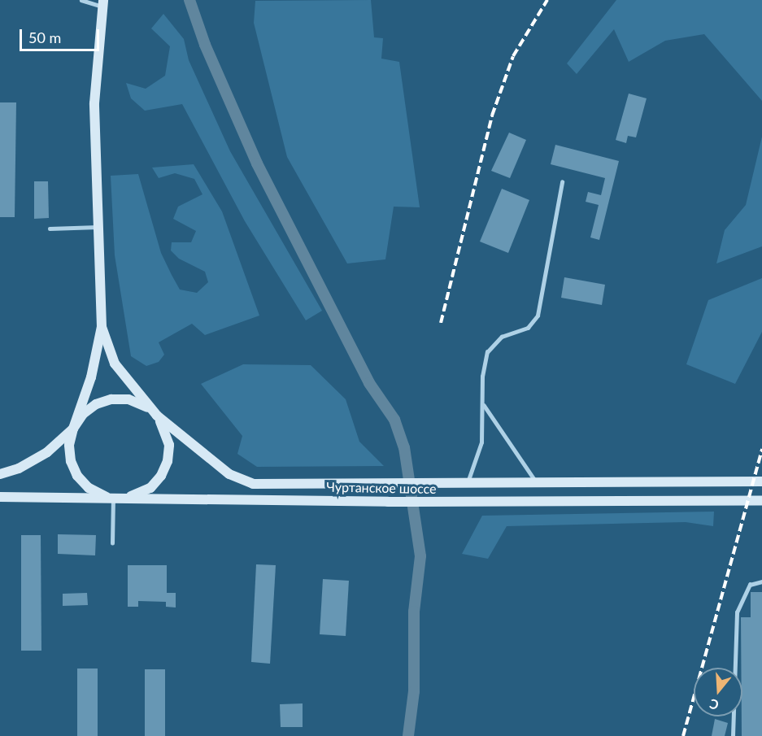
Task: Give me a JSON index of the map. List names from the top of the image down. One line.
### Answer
{"streets":{"street":["Чуртанское шоссе"]},"scale_bar":"50 m","north":"bottom"}
